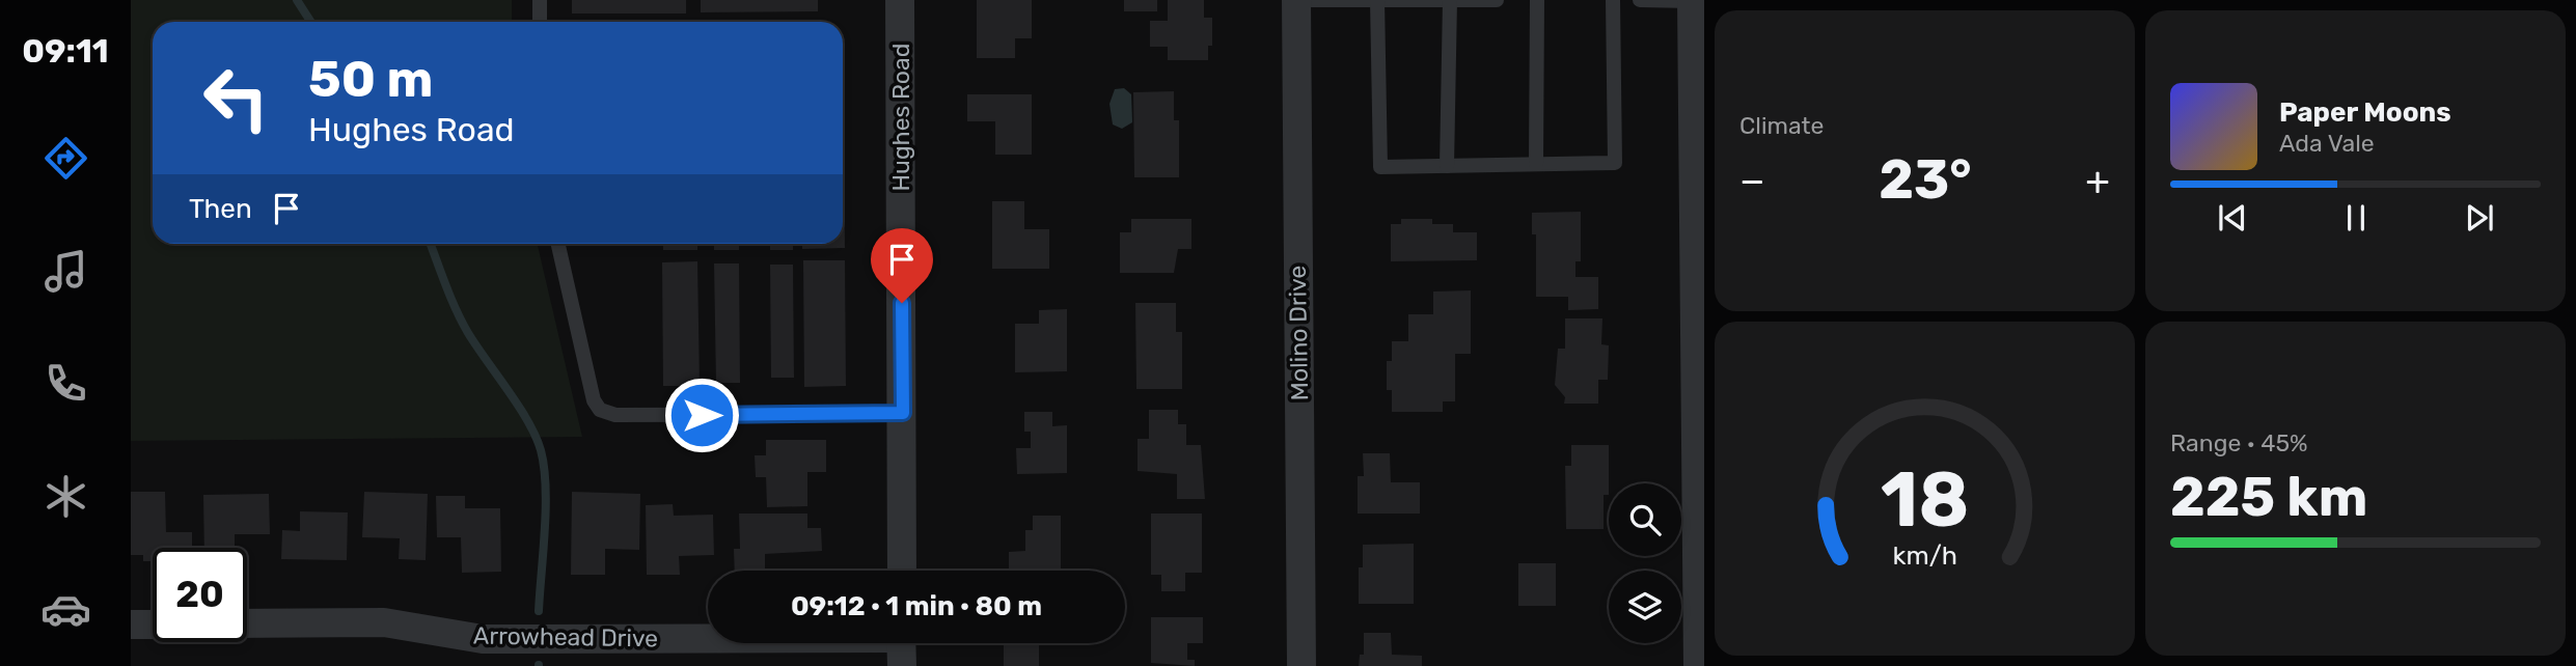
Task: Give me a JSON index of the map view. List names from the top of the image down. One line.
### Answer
{"streets":{"street":["Hughes Road","Molino Drive","Arrowhead Drive"]},"page":{"tabs":"09:11","tile":["Climate",["Range · 45%","225 km"]],"turn":["50 m","Hughes Road"],"song":["Paper Moons","Ada Vale"],"heat":["−","23°","+"],"then":"Then","limit":"20","trip":"09:12 · 1 min · 80 m","gauge":["18","km/h"]}}
